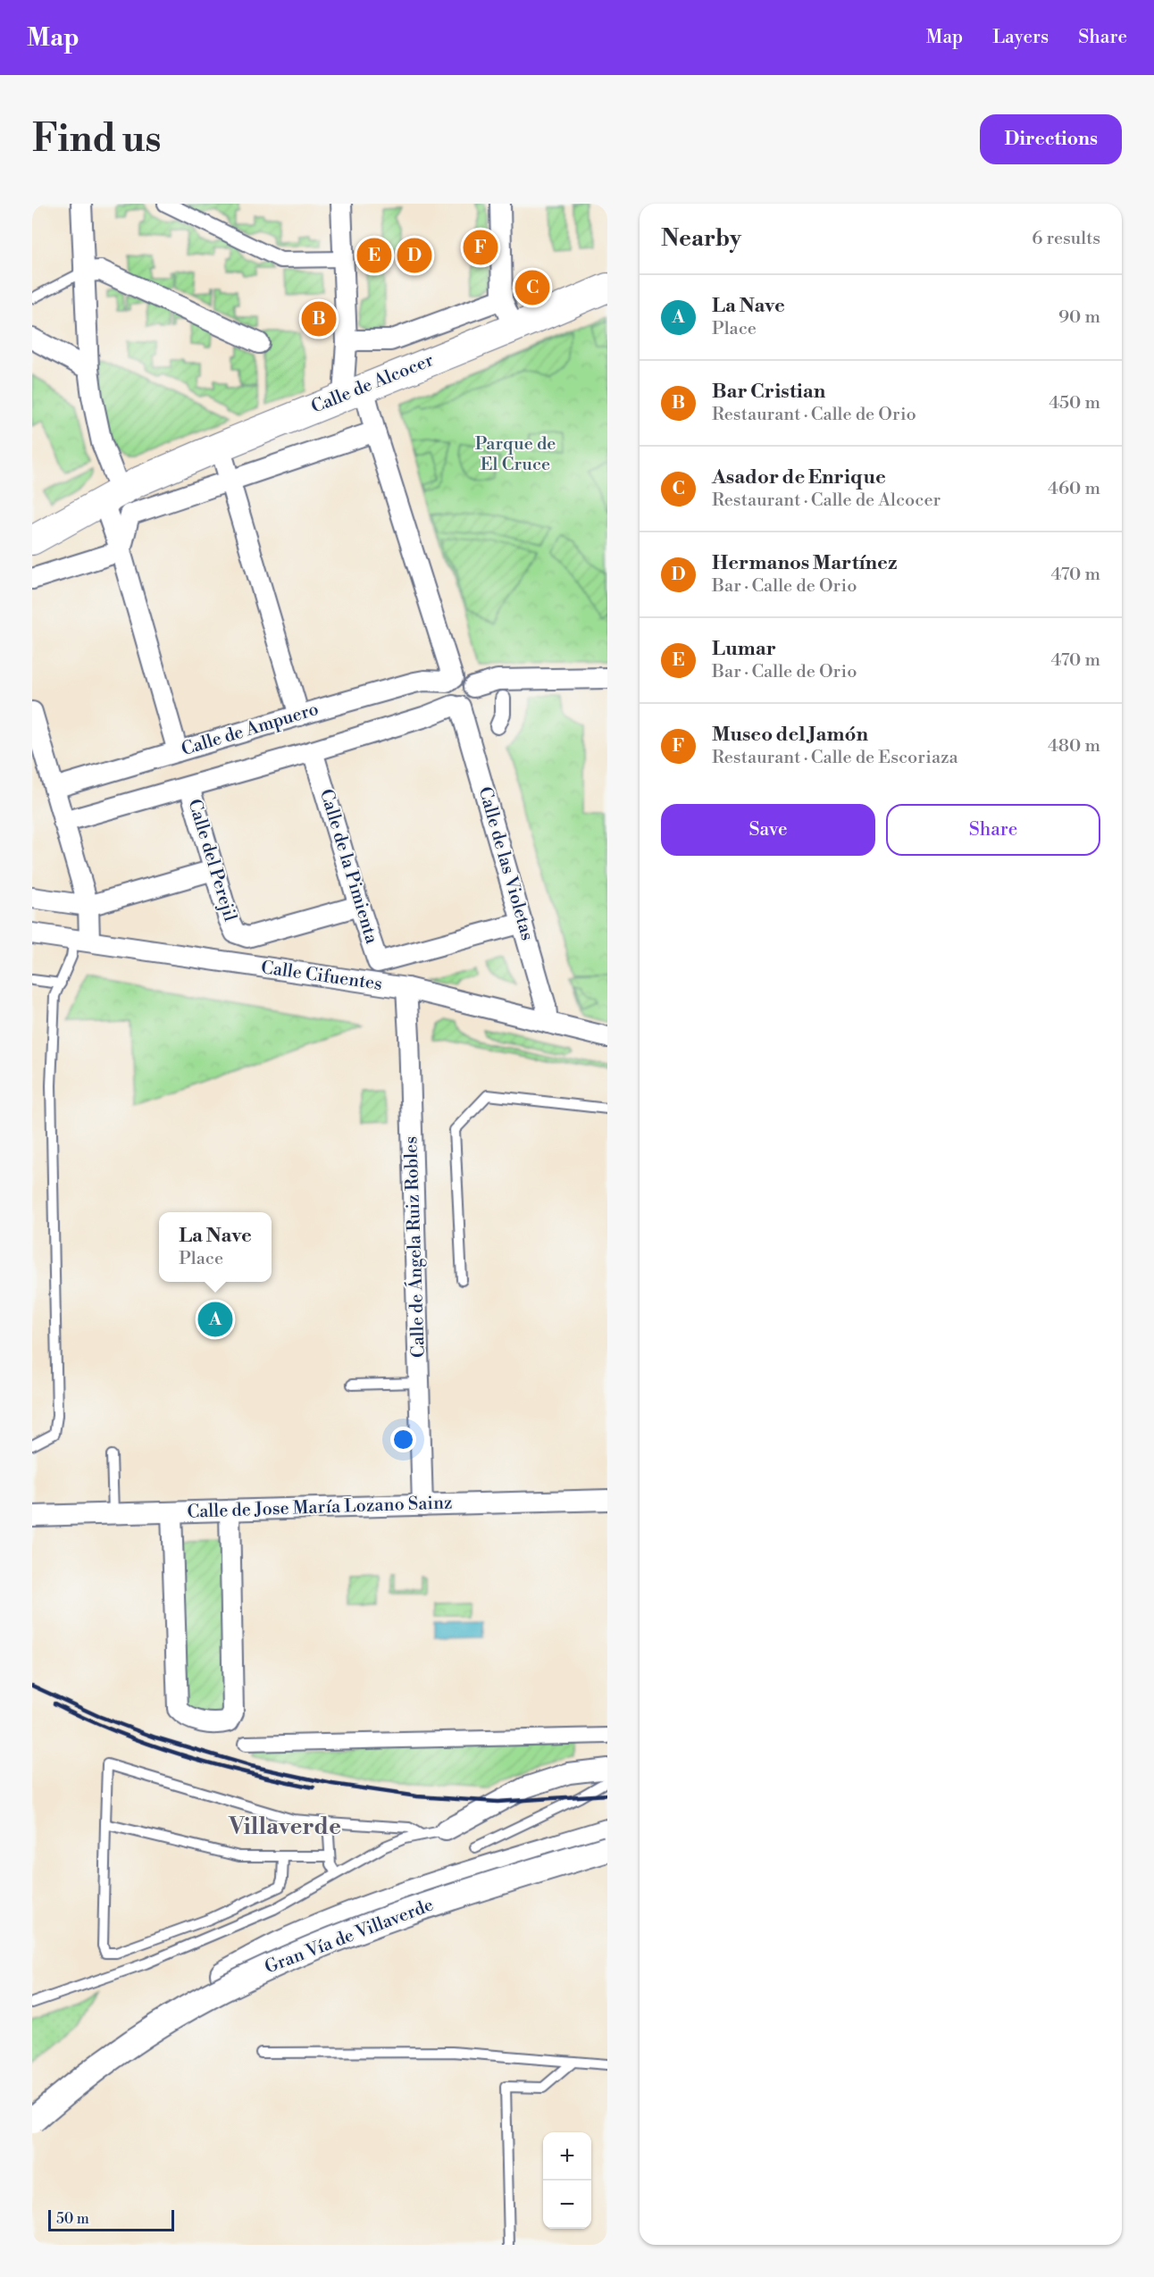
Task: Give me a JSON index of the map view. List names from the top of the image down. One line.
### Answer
{"streets":{"main road":["Calle de Alcocer"],"street":["Calle de Ampuero","Calle del Perejil","Calle de las Violetas","Calle de la Pimienta","Calle Cifuentes","Calle de Ángela Ruiz Robles","Calle de Jose María Lozano Sainz","Gran Vía de Villaverde"]},"crossings":[["Calle de Ampuero","Calle del Perejil"],["Calle de Ampuero","Calle de las Violetas"],["Calle de Ampuero","Calle de la Pimienta"],["Calle del Perejil","Calle de la Pimienta"],["Calle de las Violetas","Calle de la Pimienta"],["Calle de las Violetas","Calle Cifuentes"],["Calle Cifuentes","Calle de Ángela Ruiz Robles"],["Calle de Ángela Ruiz Robles","Calle de Jose María Lozano Sainz"]],"districts":["Villaverde"],"parks":["Parque de El Cruce"],"scale_bar":"50 m","page":{"header":"Map","nav":["Map","Layers","Share"],"buttons":["Directions",["Save","Share"]],"title":"Find us","heading":["Nearby","6 results"],"pins":["F","D","E","C","B","A"],"list":[{"mark":"A","name":"La Nave","note":"Place","value":"90 m"},{"mark":"B","name":"Bar Cristian","note":"Restaurant · Calle de Orio","value":"450 m"},{"mark":"C","name":"Asador de Enrique","note":"Restaurant · Calle de Alcocer","value":"460 m"},{"mark":"D","name":"Hermanos Martínez","note":"Bar · Calle de Orio","value":"470 m"},{"mark":"E","name":"Lumar","note":"Bar · Calle de Orio","value":"470 m"},{"mark":"F","name":"Museo del Jamón","note":"Restaurant · Calle de Escoriaza","value":"480 m"}],"popup":["La Nave","Place"],"map_buttons":["+","−"],"scale":"50 m"}}
